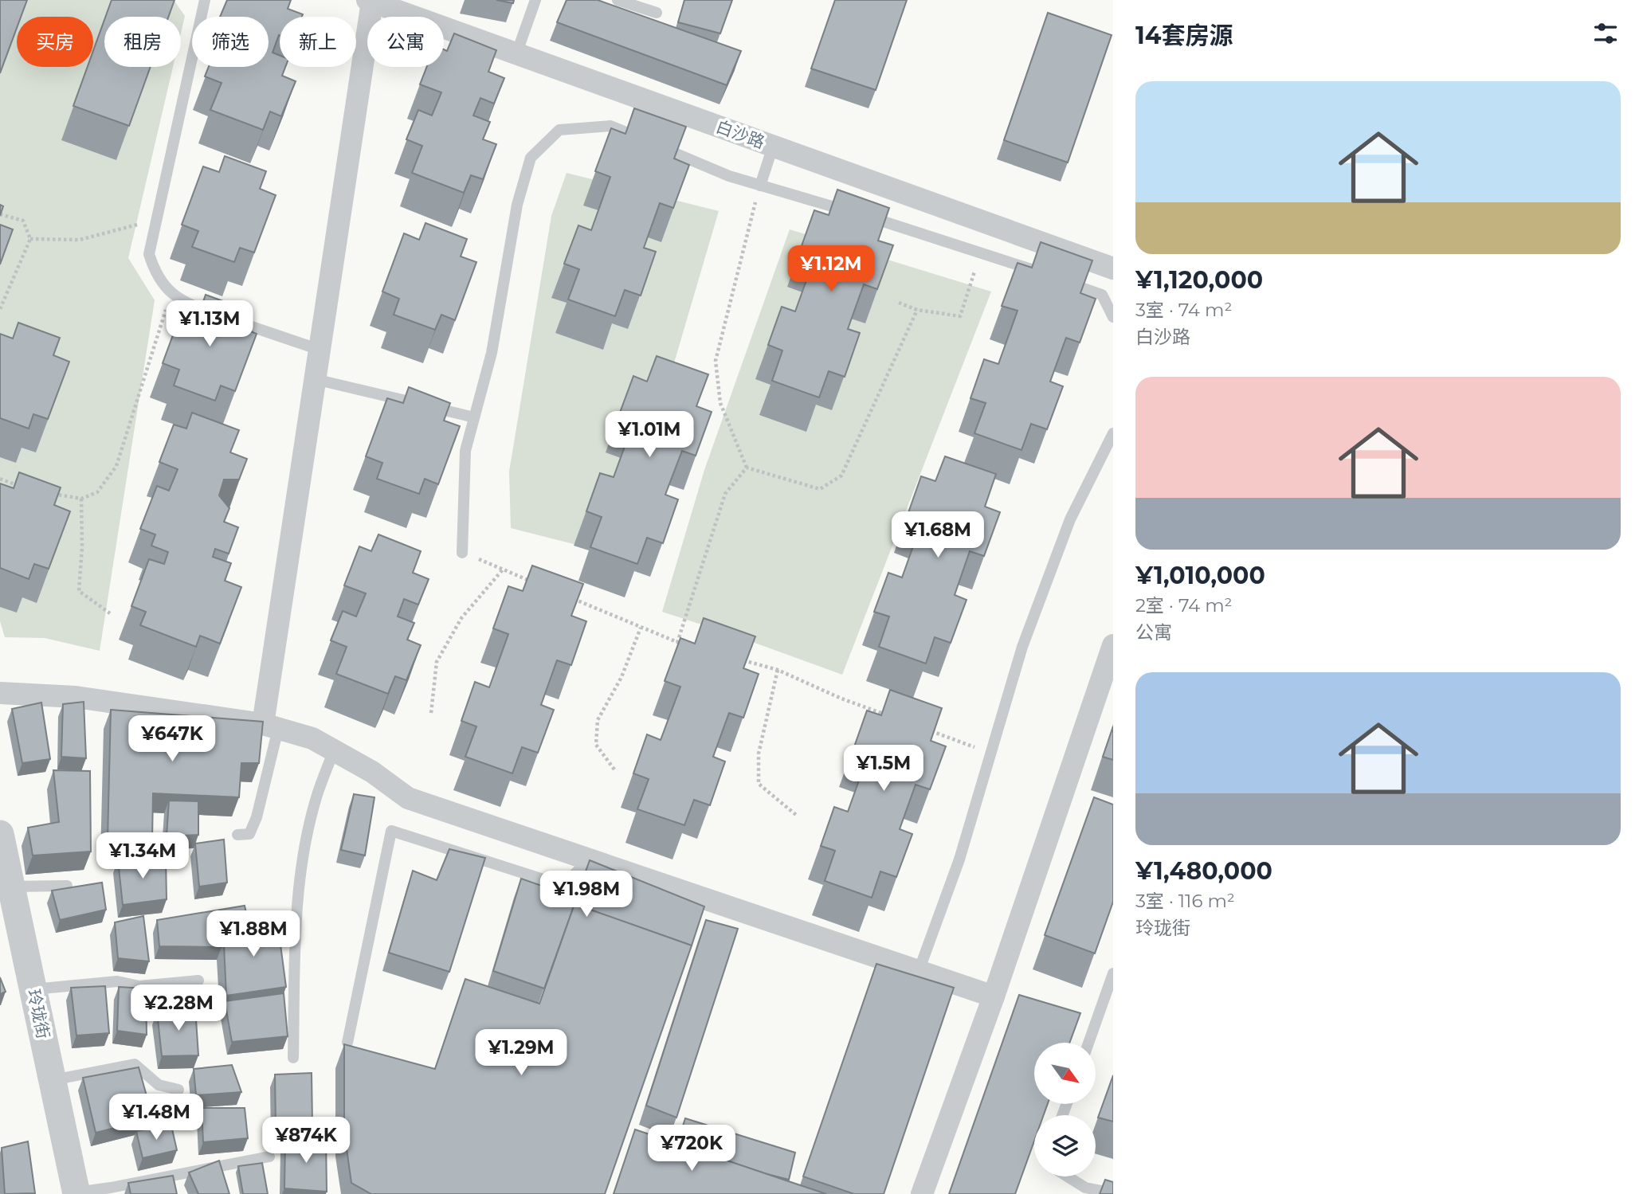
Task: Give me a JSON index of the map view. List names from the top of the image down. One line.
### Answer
{"streets":{"street":["白沙路","玲珑街"]},"north":"bottom right","page":{"heading":"14套房源","chip":["买房","租房","筛选","新上","公寓"],"list":[{"name":"¥1,120,000","note":"3室 · 74 m² · 白沙路"},{"name":"¥1,010,000","note":"2室 · 74 m² · 公寓"},{"name":"¥1,480,000","note":"3室 · 116 m² · 玲珑街"}],"price":["¥1.12M","¥1.13M","¥1.01M","¥1.68M","¥647K","¥1.5M","¥1.34M","¥1.98M","¥1.88M","¥2.28M","¥1.29M","¥1.48M","¥874K","¥720K"]}}
